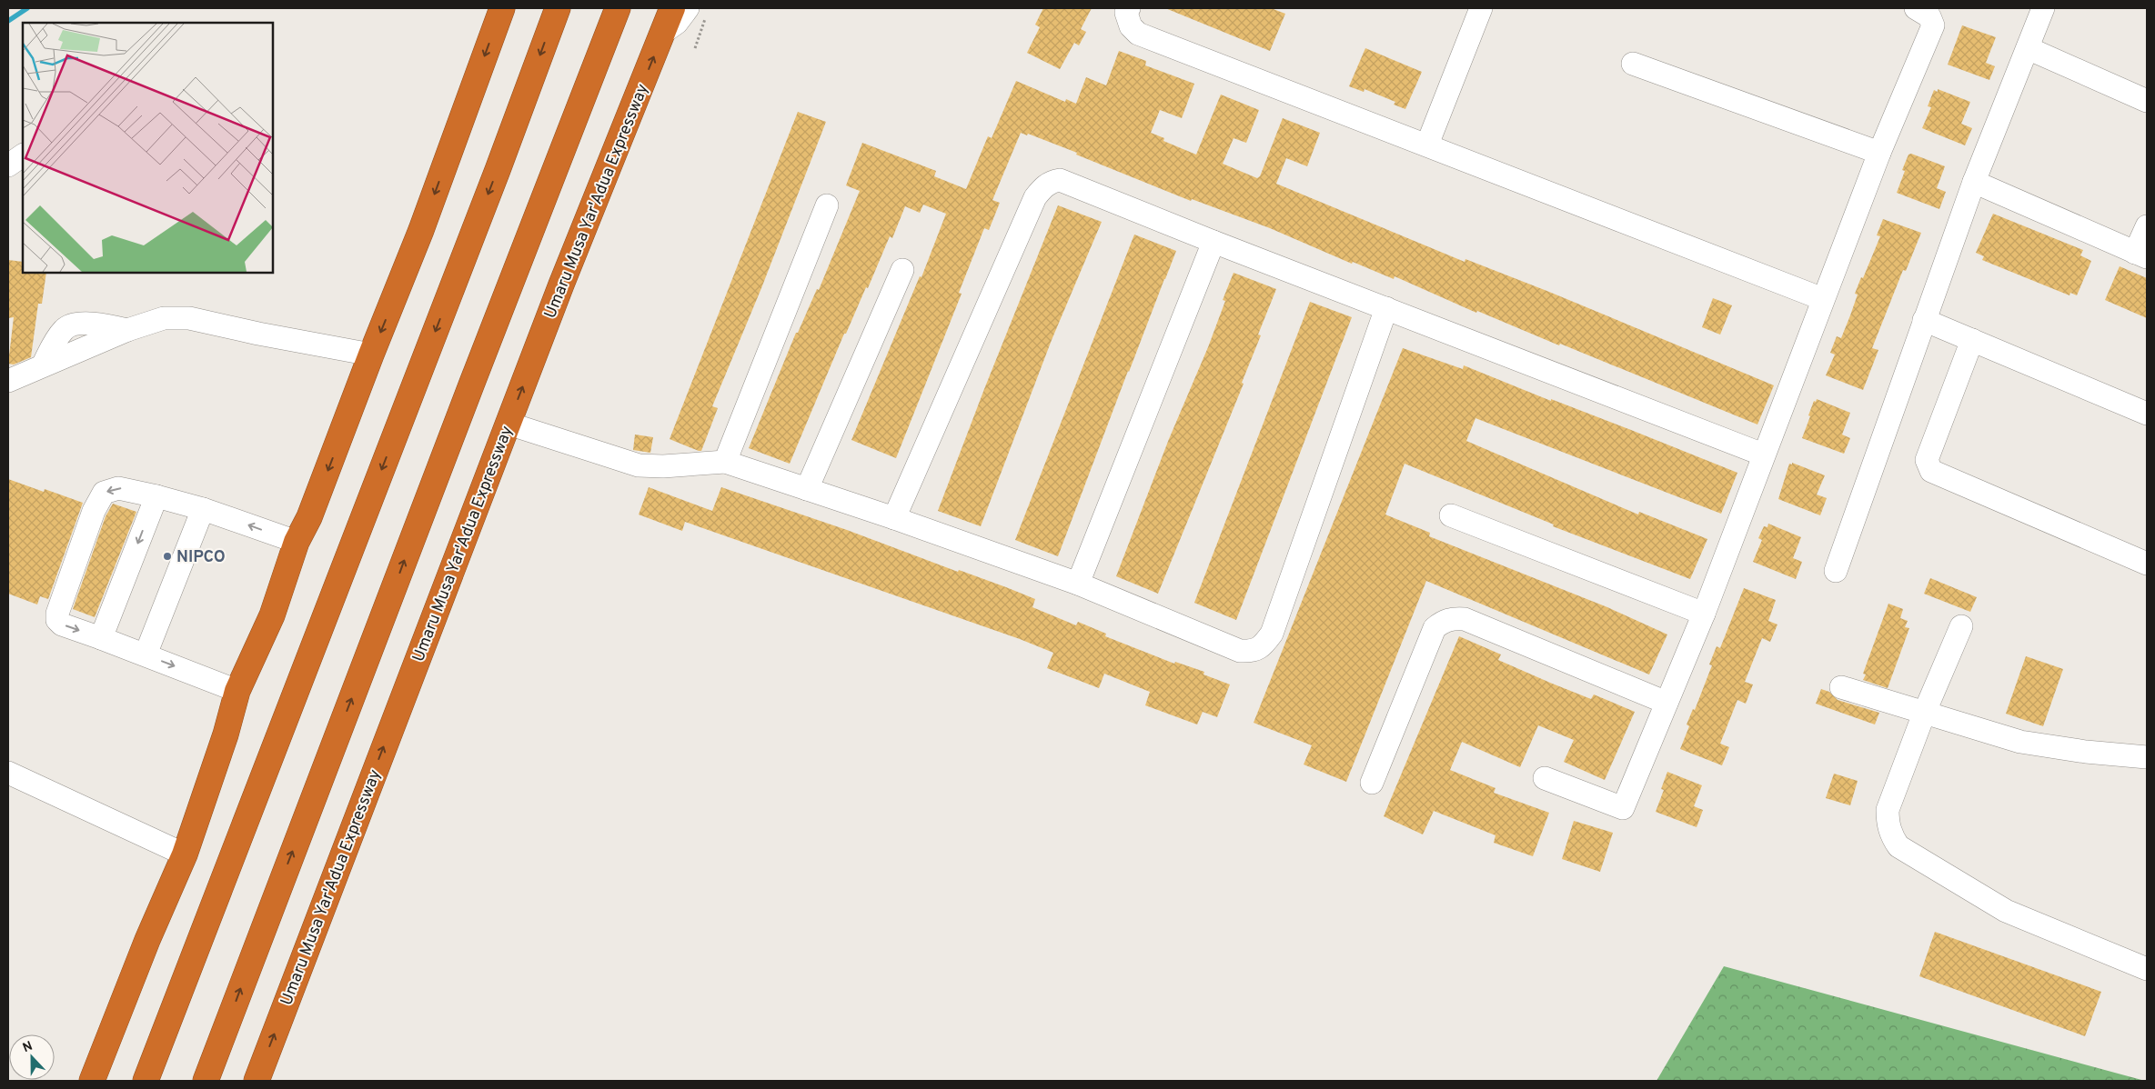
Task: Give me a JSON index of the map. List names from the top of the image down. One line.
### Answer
{"streets":{"highway":["Umaru Musa Yar'Adua Expressway"]},"places":["NIPCO"],"north":"top"}
